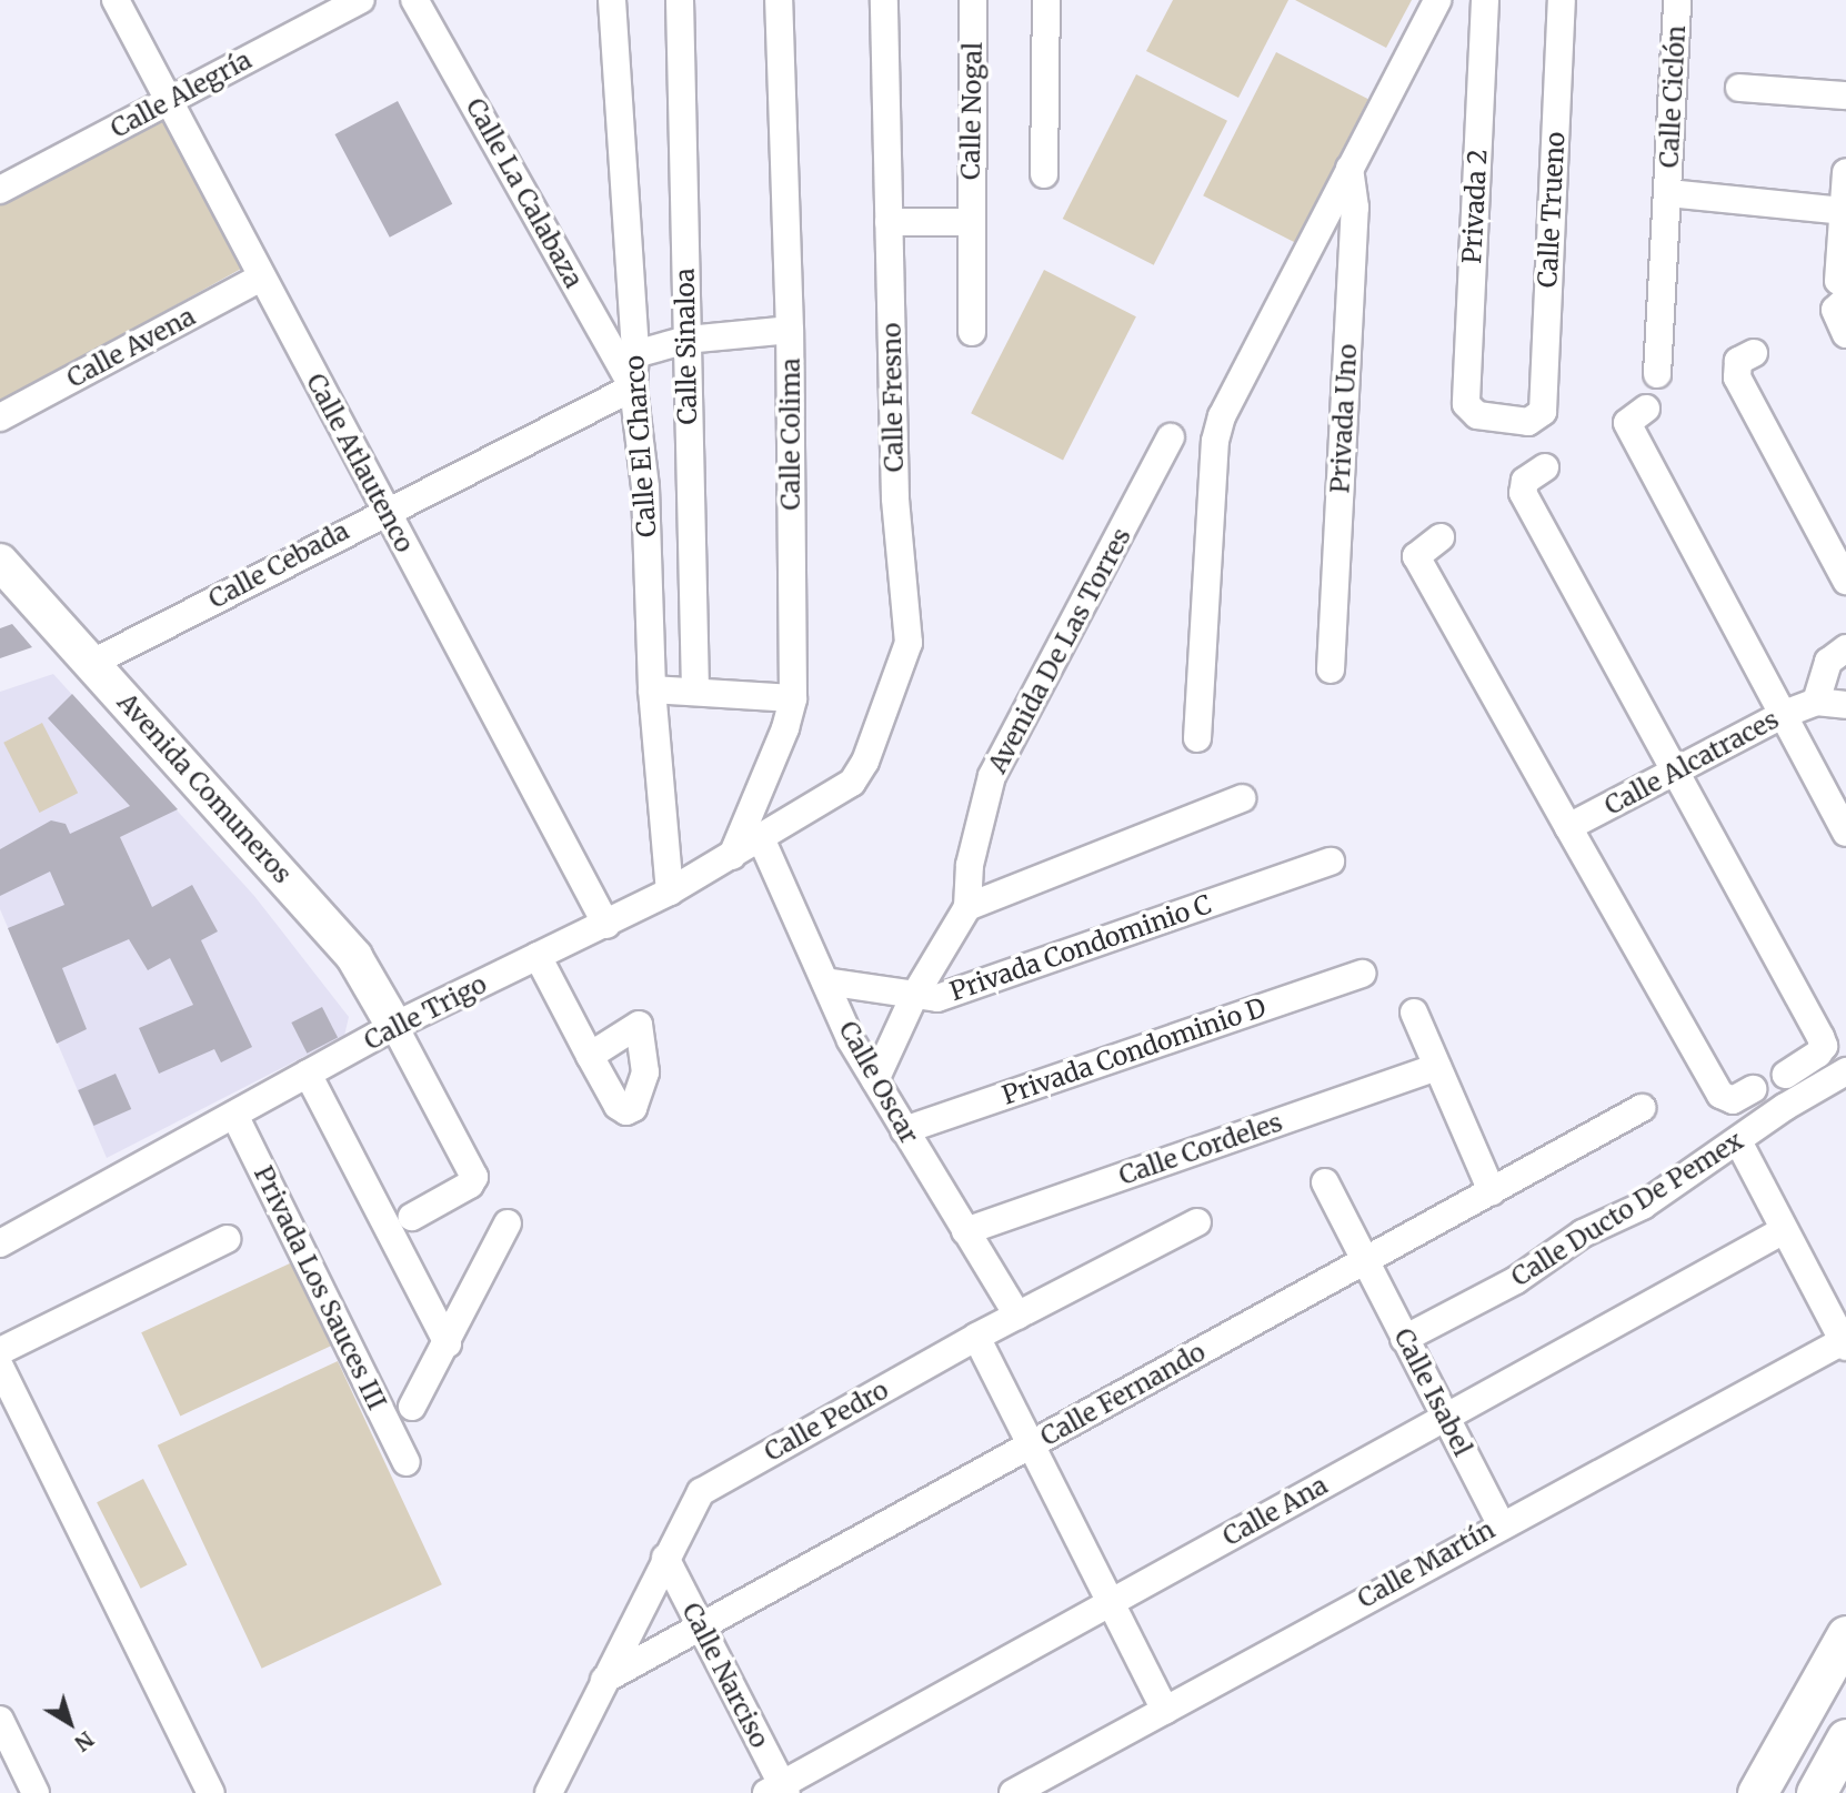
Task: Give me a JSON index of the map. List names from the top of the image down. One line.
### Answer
{"streets":{"main road":["Avenida Comuneros"],"street":["Calle Alegría","Calle Ciclón","Calle Nogal","Calle La Calabaza","Privada 2","Calle Trueno","Calle Sinaloa","Calle Avena","Calle Fresno","Privada Uno","Calle Colima","Calle El Charco","Calle Atlautenco","Calle Cebada","Avenida De Las Torres","Calle Alcatraces","Privada Condominio C","Calle Trigo","Privada Condominio D","Calle Oscar","Calle Cordeles","Calle Ducto De Pemex","Privada Los Sauces III","Calle Isabel","Calle Fernando","Calle Pedro","Calle Ana","Calle Martín","Calle Narciso"]},"crossings":[["Calle Alegría","Calle Atlautenco"],["Calle La Calabaza","Calle El Charco"],["Calle La Calabaza","Calle Cebada"],["Privada 2","Calle Trueno"],["Calle Avena","Calle Atlautenco"],["Calle Fresno","Calle Trigo"],["Calle Colima","Calle Trigo"],["Calle El Charco","Calle Cebada"],["Calle El Charco","Calle Trigo"],["Calle Atlautenco","Calle Cebada"],["Calle Atlautenco","Calle Trigo"],["Calle Cebada","Avenida Comuneros"],["Avenida De Las Torres","Privada Condominio C"],["Avenida De Las Torres","Calle Oscar"],["Avenida Comuneros","Calle Trigo"],["Privada Condominio C","Calle Oscar"],["Calle Trigo","Calle Oscar"],["Calle Trigo","Privada Los Sauces III"],["Privada Condominio D","Calle Oscar"],["Calle Oscar","Calle Cordeles"],["Calle Oscar","Calle Pedro"],["Calle Ducto De Pemex","Calle Isabel"],["Calle Isabel","Calle Fernando"],["Calle Isabel","Calle Ana"],["Calle Isabel","Calle Martín"],["Calle Fernando","Calle Pedro"],["Calle Fernando","Calle Narciso"],["Calle Pedro","Calle Narciso"],["Calle Ana","Calle Narciso"]],"north":"bottom right"}
